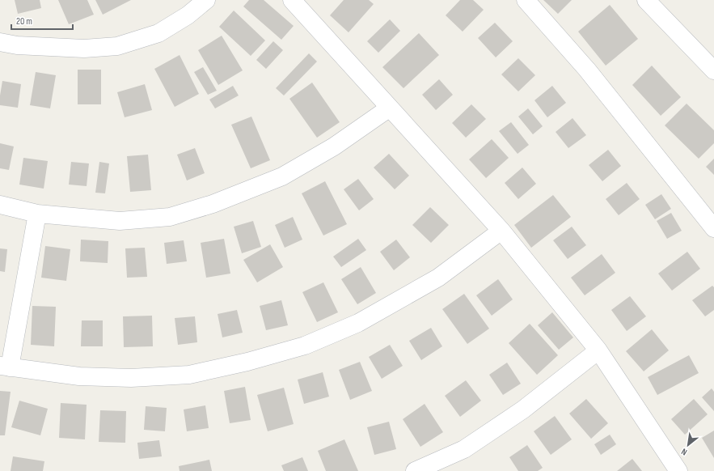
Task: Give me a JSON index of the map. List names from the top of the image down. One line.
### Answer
{"scale_bar":"20 m","north":"bottom left"}
